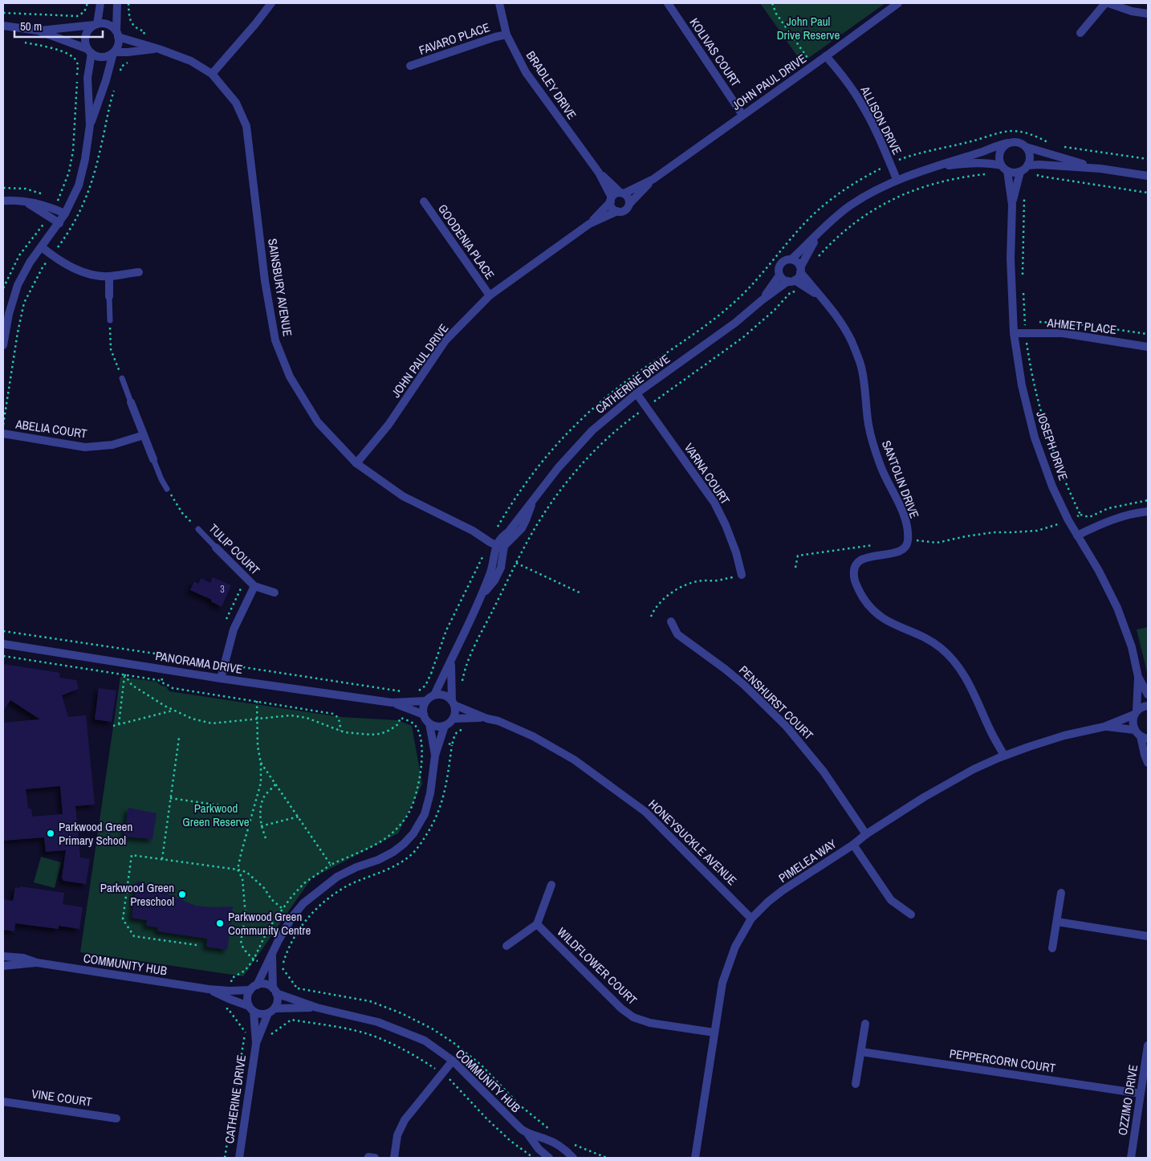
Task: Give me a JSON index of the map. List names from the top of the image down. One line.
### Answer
{"streets":{"street":["FAVARO PLACE","KOLIVAS COURT","JOHN PAUL DRIVE","BRADLEY DRIVE","ALLISON DRIVE","GOODENIA PLACE","SAINSBURY AVENUE","AHMET PLACE","CATHERINE DRIVE","ABELIA COURT","JOSEPH DRIVE","VARNA COURT","SANTOLIN DRIVE","TULIP COURT","PANORAMA DRIVE","PENSHURST COURT","HONEYSUCKLE AVENUE","PIMELEA WAY","COMMUNITY HUB","WILDFLOWER COURT","PEPPERCORN COURT","VINE COURT","OZZIMO DRIVE"]},"crossings":[["FAVARO PLACE","BRADLEY DRIVE"],["KOLIVAS COURT","JOHN PAUL DRIVE"],["JOHN PAUL DRIVE","BRADLEY DRIVE"],["JOHN PAUL DRIVE","ALLISON DRIVE"],["JOHN PAUL DRIVE","GOODENIA PLACE"],["JOHN PAUL DRIVE","SAINSBURY AVENUE"],["SAINSBURY AVENUE","CATHERINE DRIVE"],["AHMET PLACE","JOSEPH DRIVE"],["CATHERINE DRIVE","VARNA COURT"],["CATHERINE DRIVE","SANTOLIN DRIVE"],["CATHERINE DRIVE","COMMUNITY HUB"],["JOSEPH DRIVE","PIMELEA WAY"],["TULIP COURT","PANORAMA DRIVE"],["PANORAMA DRIVE","HONEYSUCKLE AVENUE"],["PENSHURST COURT","PIMELEA WAY"],["HONEYSUCKLE AVENUE","PIMELEA WAY"],["PIMELEA WAY","WILDFLOWER COURT"],["PEPPERCORN COURT","OZZIMO DRIVE"]],"parks":["John Paul Drive Reserve","Parkwood Green Reserve"],"places":["Parkwood Green Primary School","Parkwood Green Preschool","Parkwood Green Community Centre"],"house_numbers":["3"],"scale_bar":"50 m"}
